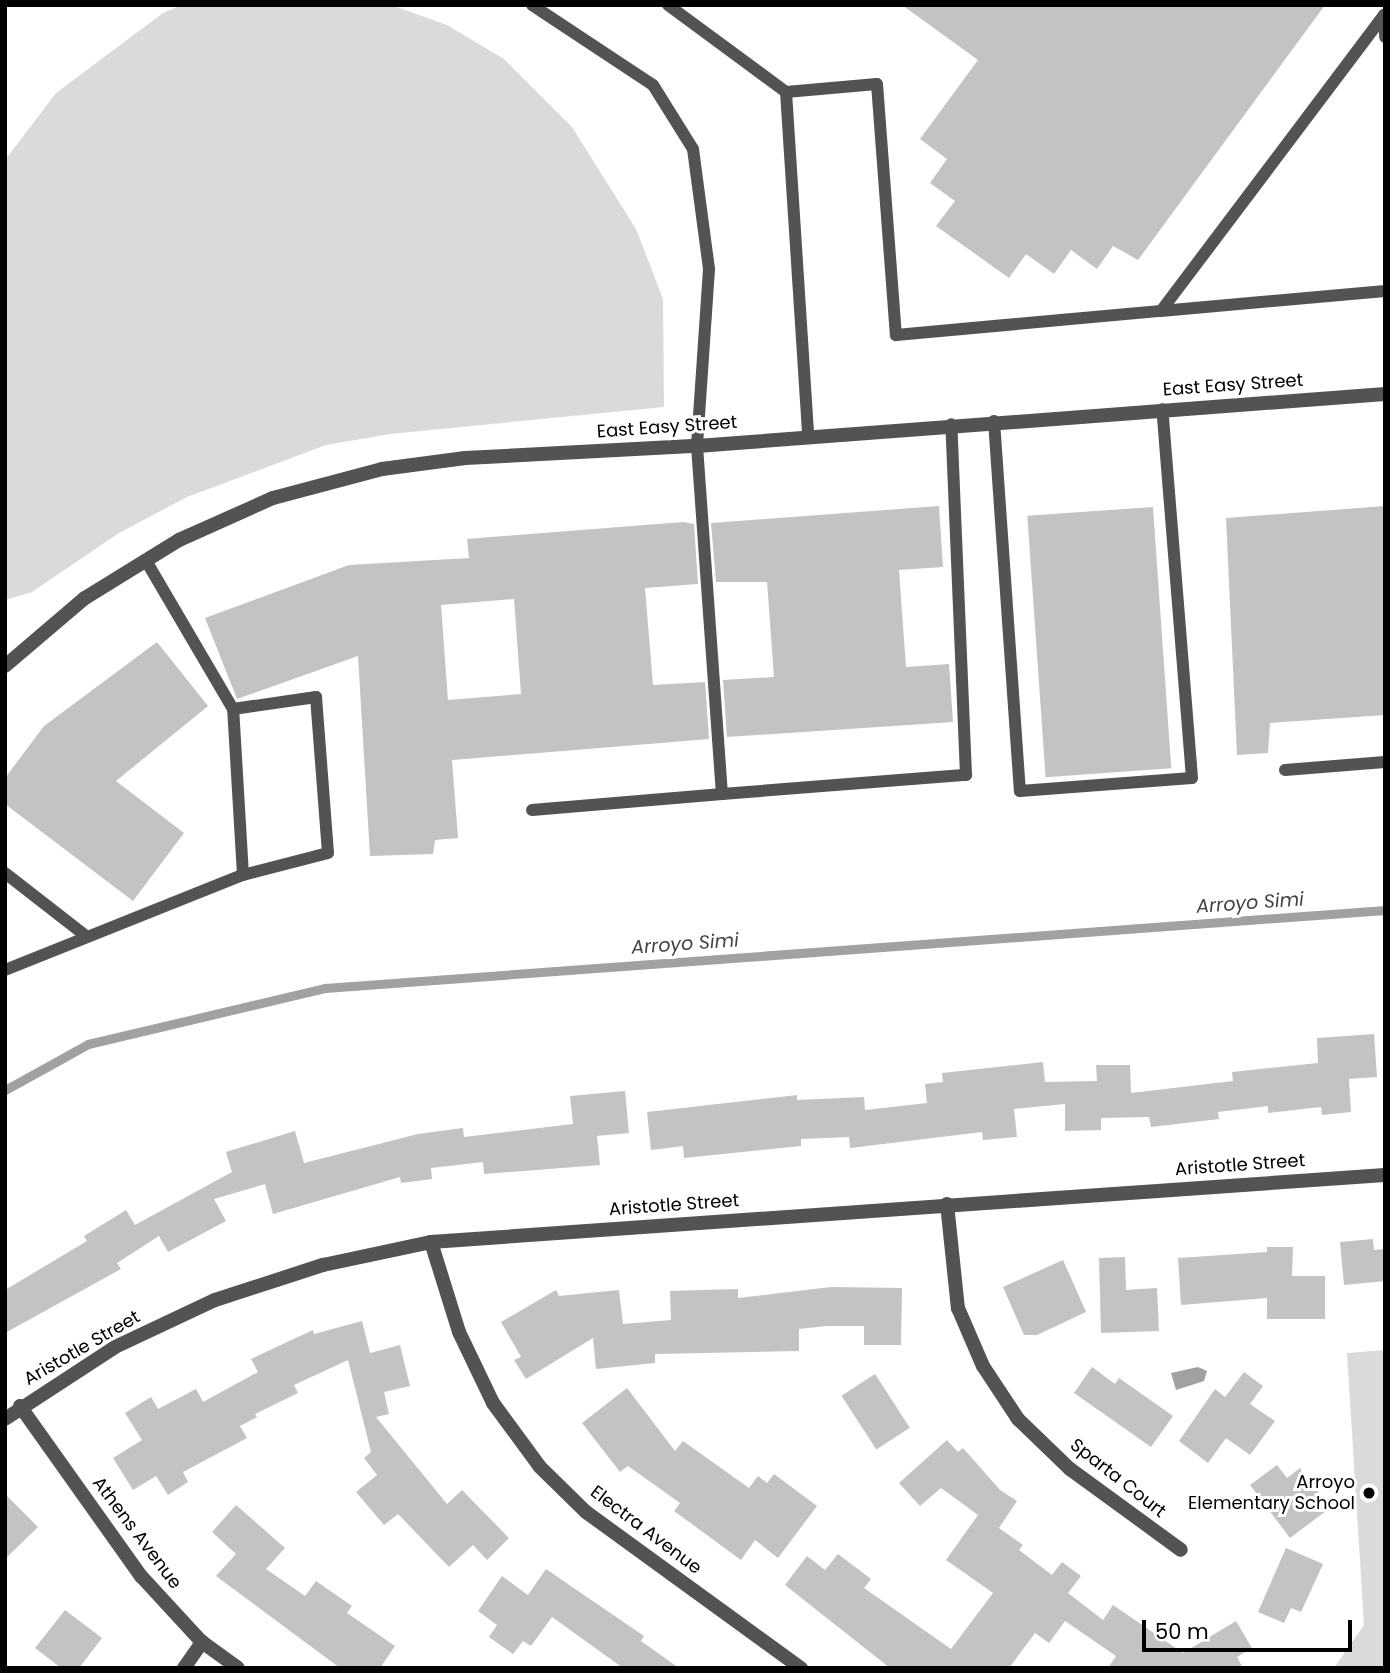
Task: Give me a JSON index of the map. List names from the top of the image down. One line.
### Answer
{"streets":{"street":["East Easy Street","Aristotle Street","Sparta Court","Electra Avenue","Athens Avenue"]},"crossings":[["Aristotle Street","Sparta Court"],["Aristotle Street","Electra Avenue"],["Aristotle Street","Athens Avenue"]],"water":["Arroyo Simi"],"places":["Arroyo Elementary School"],"scale_bar":"50 m"}
